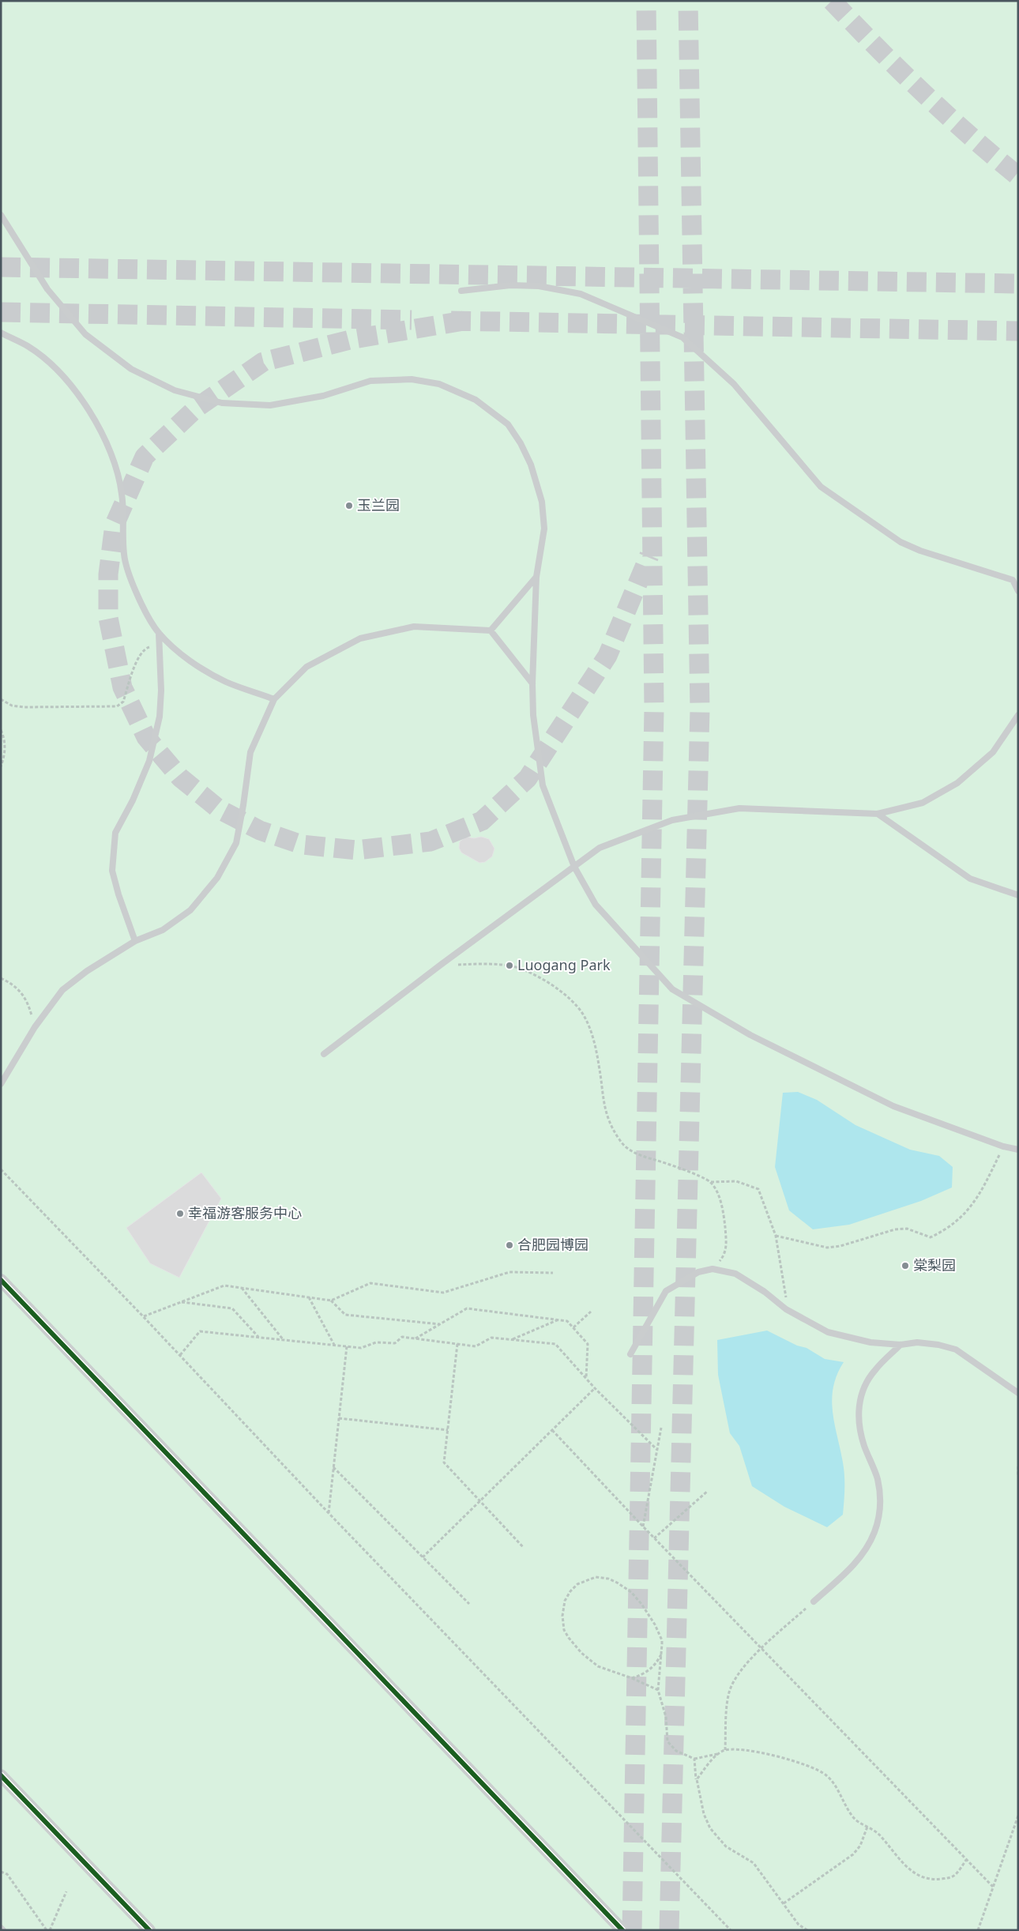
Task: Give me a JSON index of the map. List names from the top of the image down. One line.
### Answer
{"places":["玉兰园","Luogang Park","幸福游客服务中心","合肥园博园","棠梨园"]}
